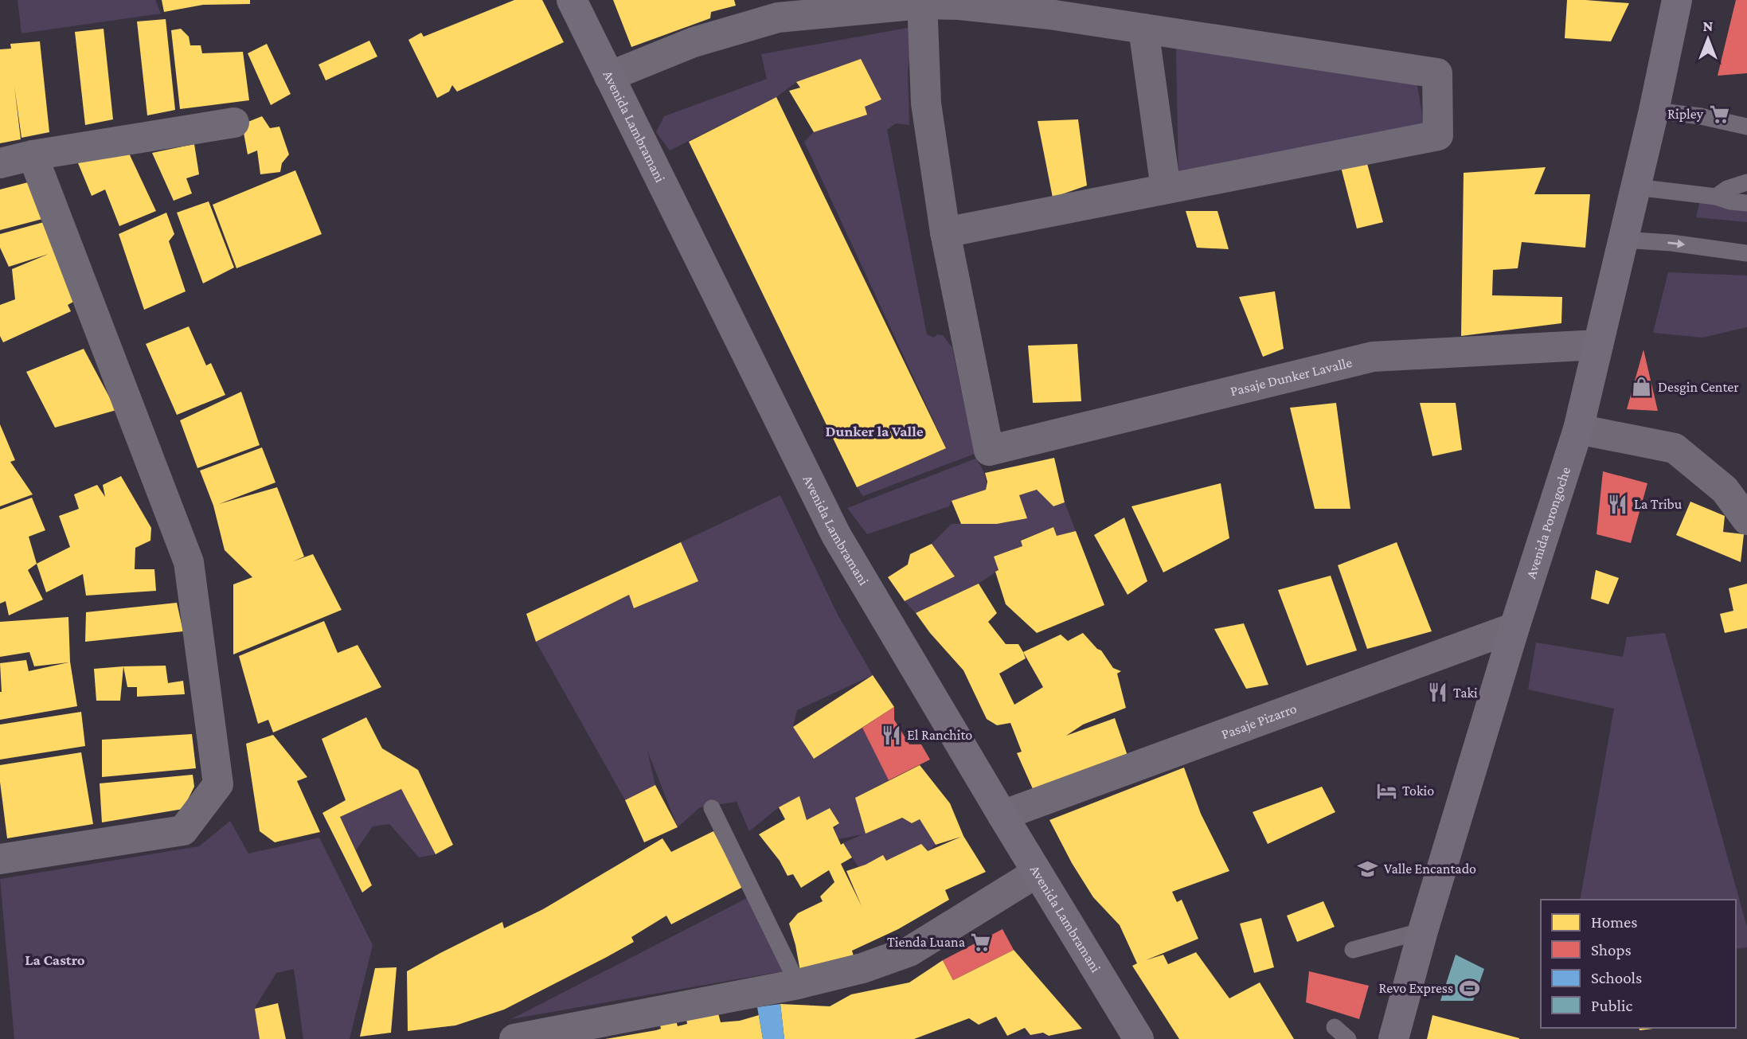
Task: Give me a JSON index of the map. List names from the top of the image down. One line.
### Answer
{"streets":{"main road":["Avenida Lambramani","Avenida Porongoche"],"street":["Pasaje Dunker Lavalle","Pasaje Pizarro"]},"crossings":[["Avenida Lambramani","Pasaje Pizarro"],["Pasaje Dunker Lavalle","Avenida Porongoche"],["Avenida Porongoche","Pasaje Pizarro"]],"districts":["Dunker la Valle","La Castro"],"places":{"supermarket":["Ripley","Tienda Luana"],"shop":["Desgin Center"],"restaurant":["La Tribu","Taki","El Ranchito"],"hotel":["Tokio"],"school or university":["Valle Encantado"],"sports":["Revo Express"]},"legend":["Homes","Shops","Schools","Public"],"north":"top"}
